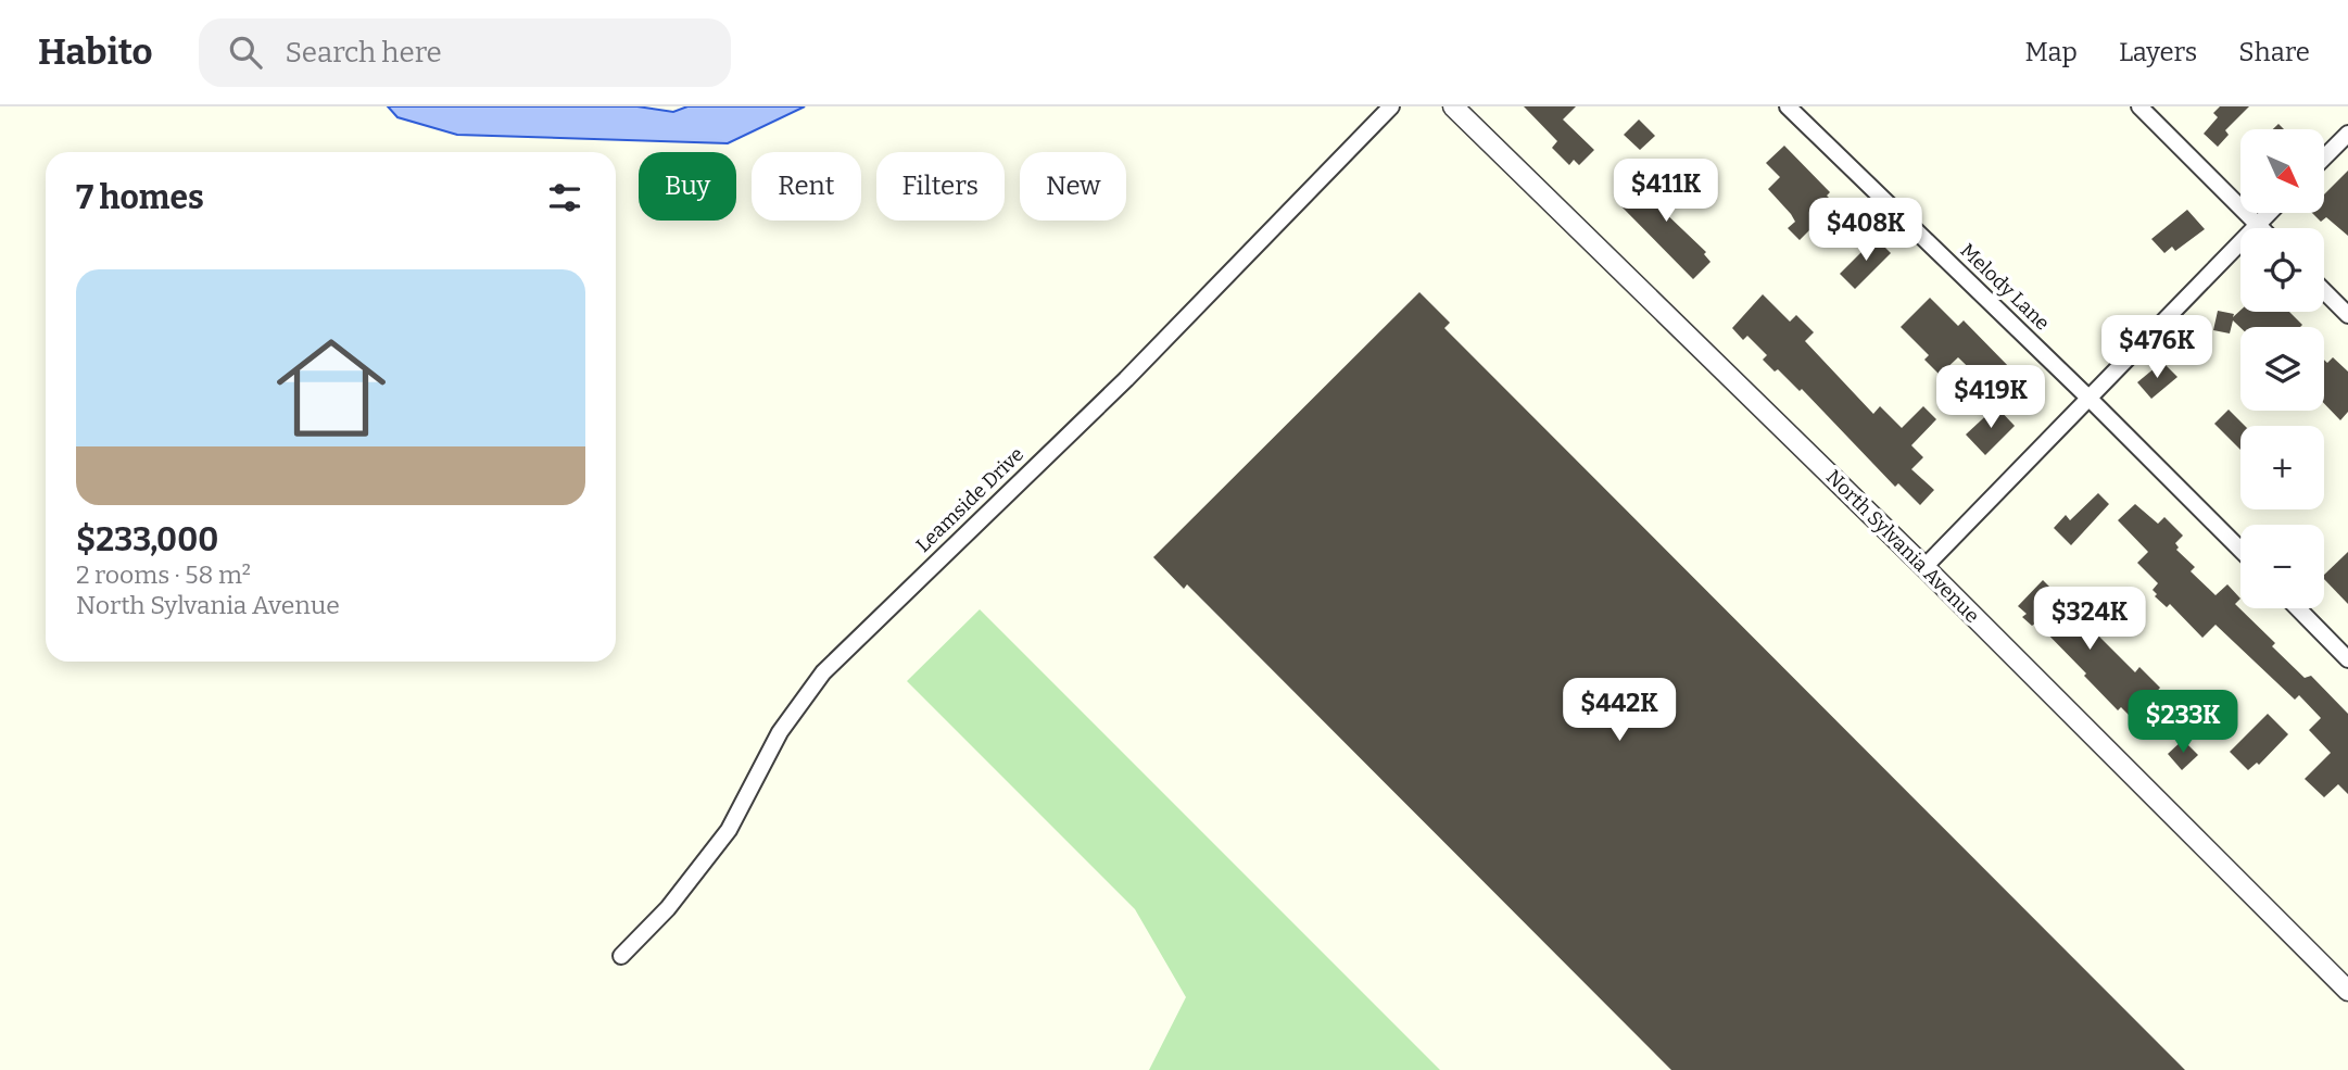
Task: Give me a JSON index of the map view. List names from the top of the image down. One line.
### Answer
{"streets":{"street":["Melody Lane","Leamside Drive","North Sylvania Avenue"]},"north":"bottom right","page":{"header":"Habito","search":"Search here","nav":["Map","Layers","Share"],"map_buttons":["+","−"],"chip":["Buy","Rent","Filters","New"],"heading":"7 homes","price":["$411K","$408K","$476K","$419K","$324K","$442K","$233K"],"list":[{"name":"$233,000","note":"2 rooms · 58 m² · North Sylvania Avenue"}]}}
